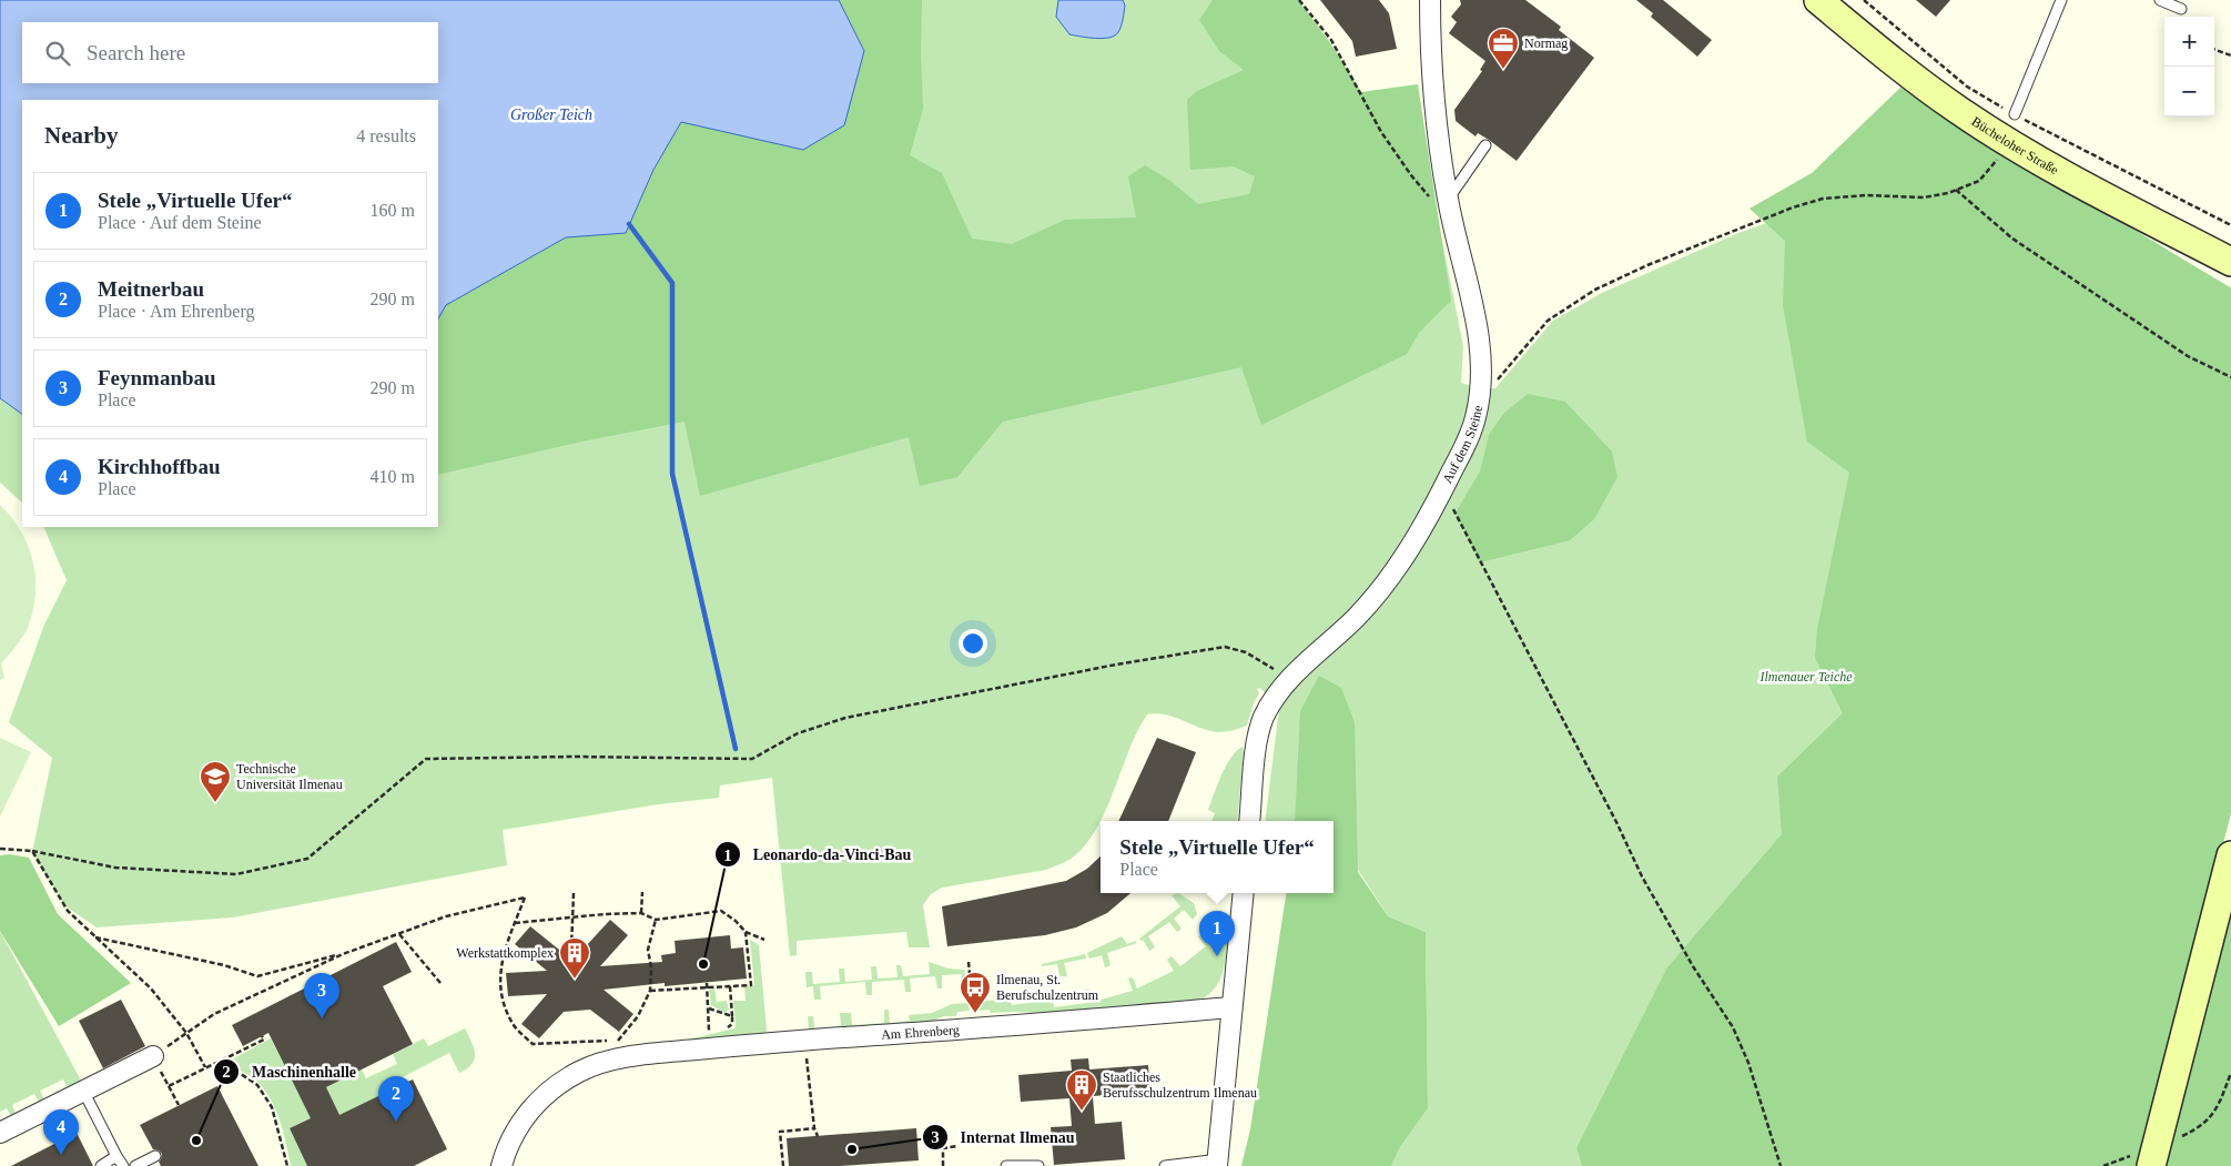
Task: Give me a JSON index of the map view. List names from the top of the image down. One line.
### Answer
{"streets":{"main road":["Bücheloher Straße"],"street":["Auf dem Steine","Am Ehrenberg"]},"water":["Großer Teich"],"parks":["Ilmenauer Teiche"],"places":{"office":["Normag"],"school or university":["Technische Universität Ilmenau"],"other":["Leonardo-da-Vinci-Bau","Maschinenhalle","Internat Ilmenau"],"building":["Werkstattkomplex","Staatliches Berufsschulzentrum Ilmenau"],"bus stop":["Ilmenau, St. Berufschulzentrum"]},"page":{"map_buttons":["+","−"],"search":"Search here","heading":["Nearby","4 results"],"list":[{"mark":"1","name":"Stele „Virtuelle Ufer“","note":"Place · Auf dem Steine","value":"160 m"},{"mark":"2","name":"Meitnerbau","note":"Place · Am Ehrenberg","value":"290 m"},{"mark":"3","name":"Feynmanbau","note":"Place","value":"290 m"},{"mark":"4","name":"Kirchhoffbau","note":"Place","value":"410 m"}],"popup":["Stele „Virtuelle Ufer“","Place"],"pins":["1","3","2","4"]}}
